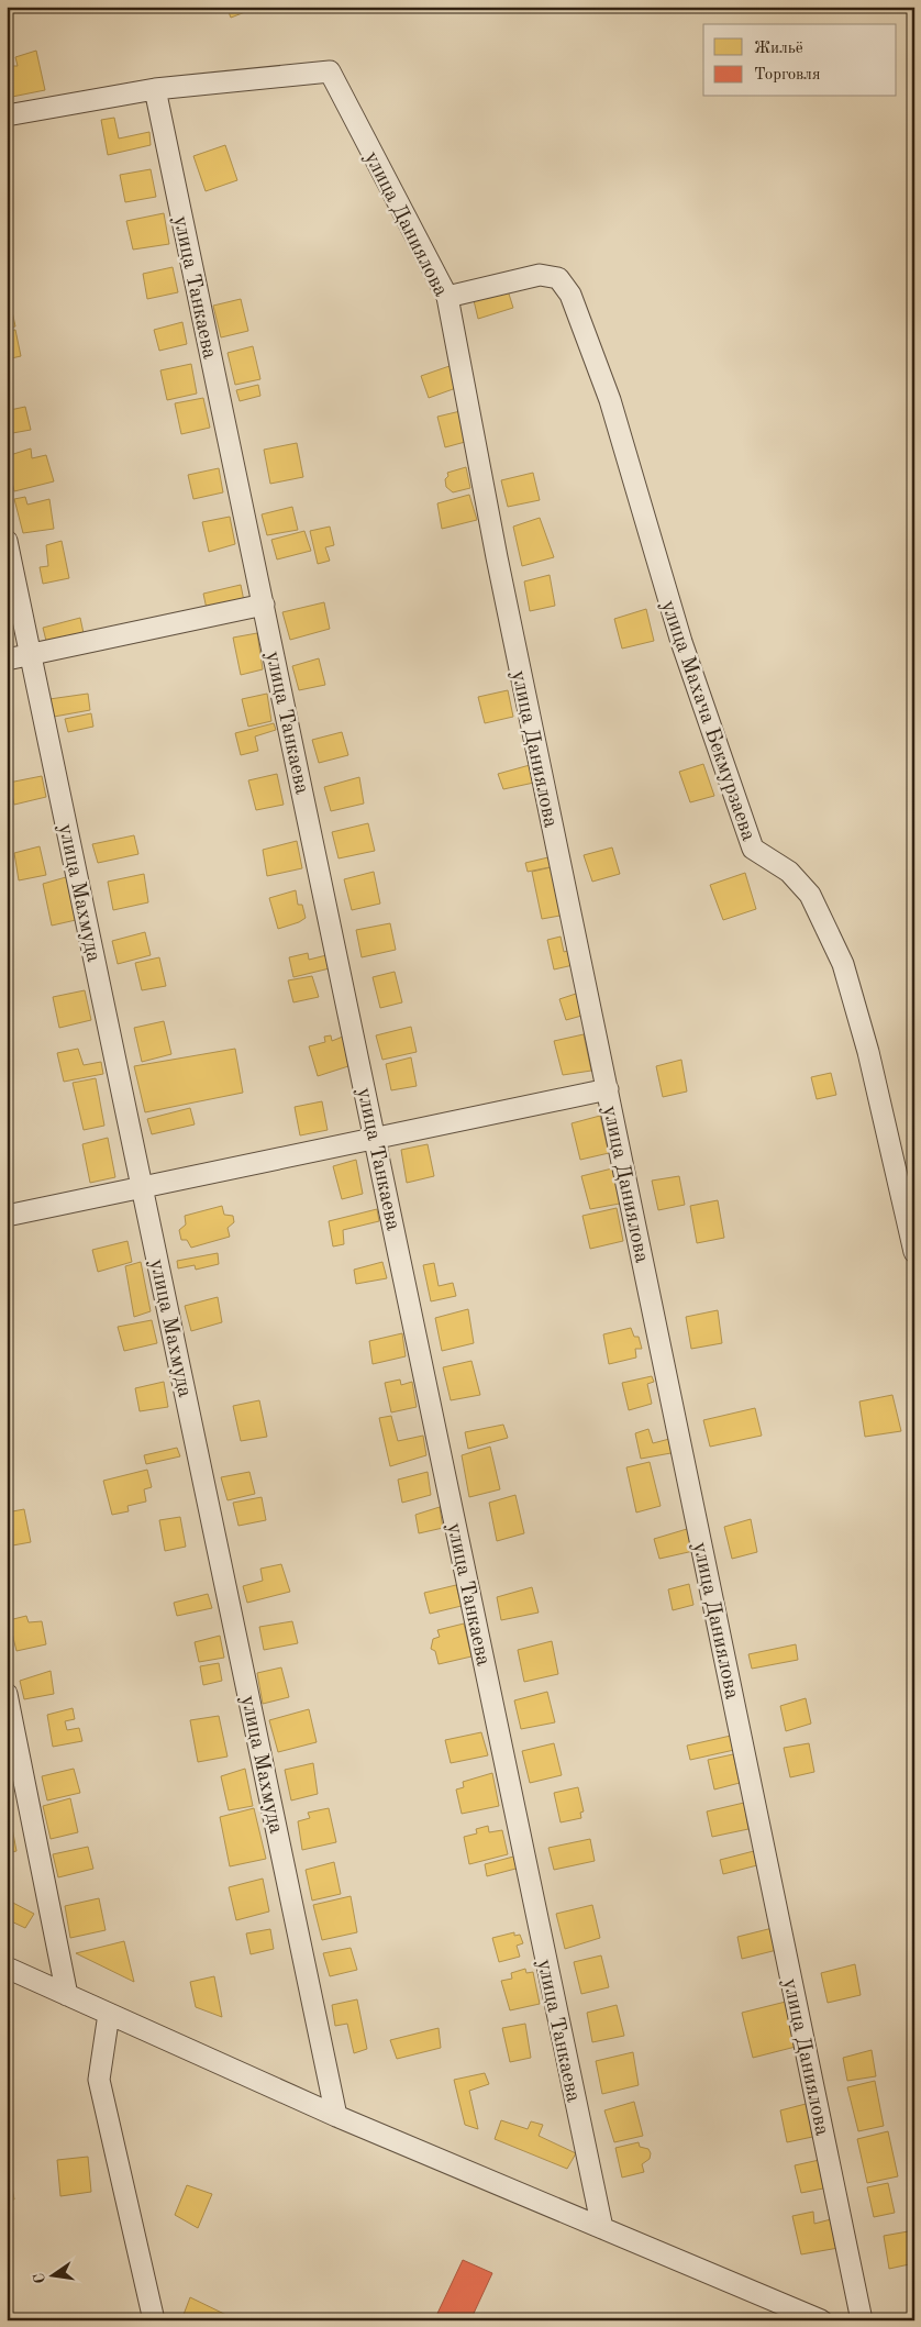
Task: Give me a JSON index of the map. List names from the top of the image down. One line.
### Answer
{"streets":{"street":["улица Даниялова","улица Танкаева","улица Махача Бекмурзаева","улица Махмуда"]},"crossings":[["улица Даниялова","улица Танкаева"],["улица Даниялова","улица Махача Бекмурзаева"]],"legend":["Жильё","Торговля"],"north":"left"}
